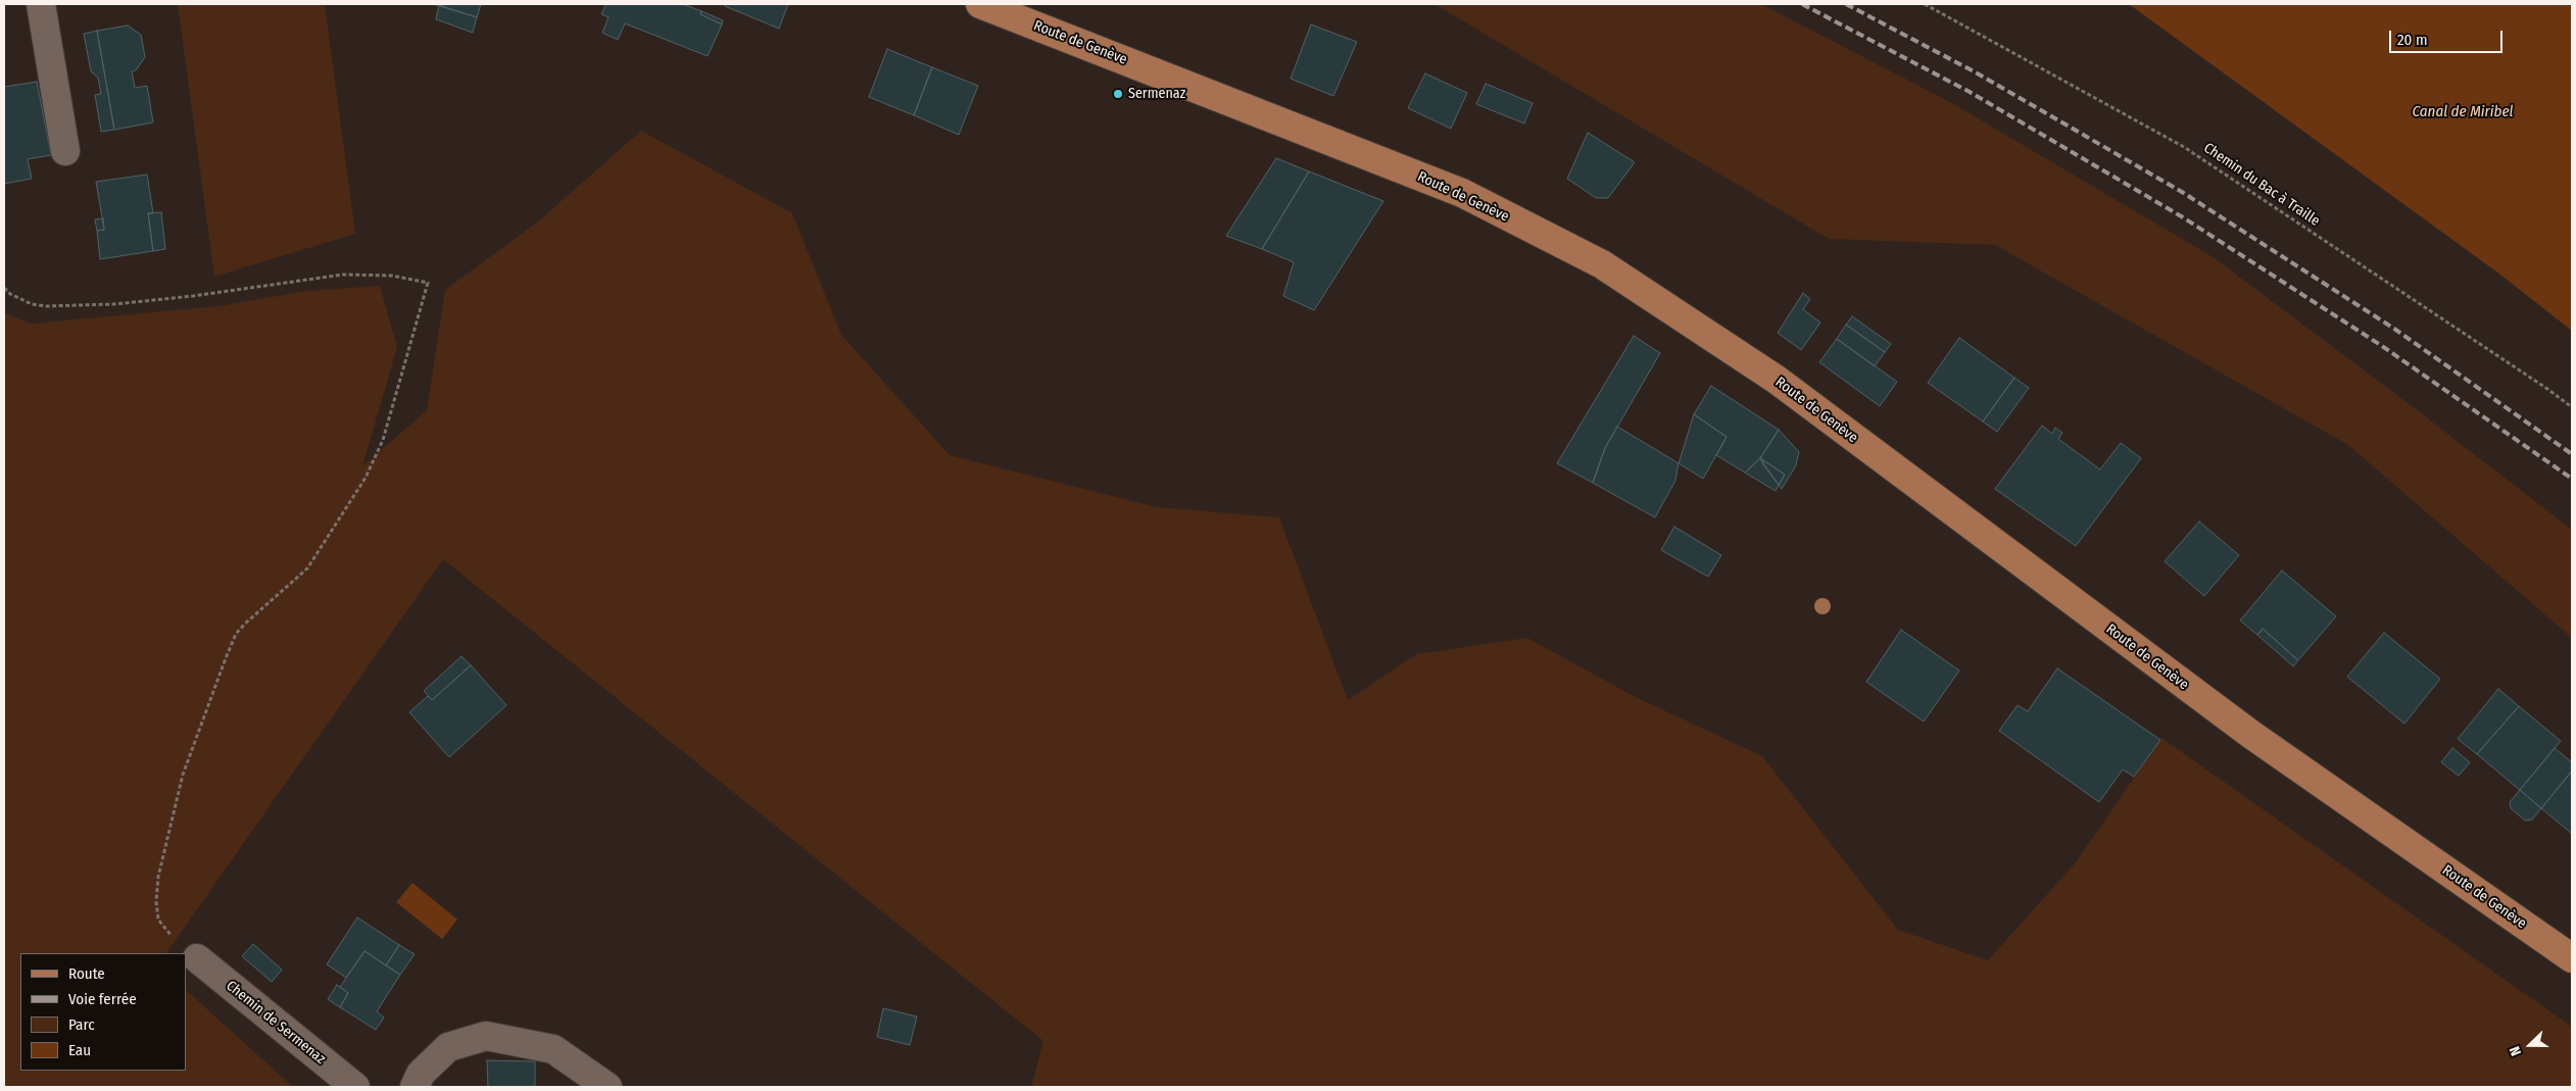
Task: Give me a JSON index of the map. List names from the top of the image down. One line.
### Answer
{"streets":{"main road":["Route de Genève"],"street":["Chemin de Sermenaz"],"path":["Chemin du Bac à Traille"]},"water":["Canal de Miribel"],"places":["Sermenaz"],"legend":["Route","Voie ferrée","Parc","Eau"],"scale_bar":"20 m","north":"left"}
